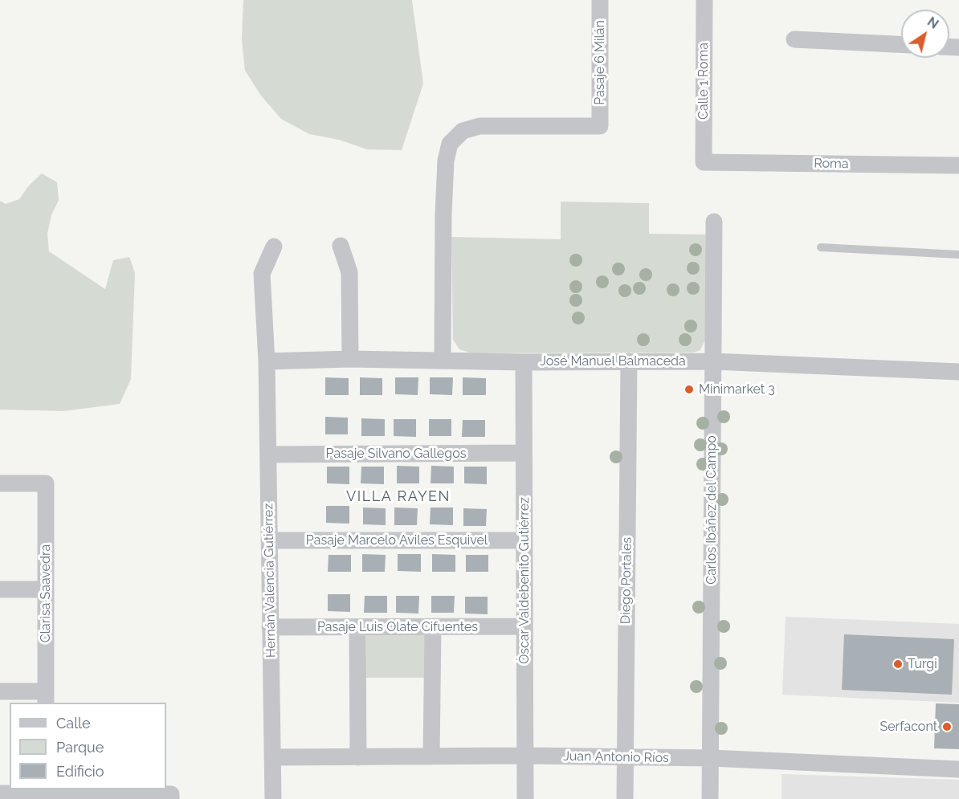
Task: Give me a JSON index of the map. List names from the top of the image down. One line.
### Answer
{"streets":{"street":["Pasaje 6 Milán","Calle 1 Roma","Roma","José Manuel Balmaceda","Pasaje Silvano Gallegos","Carlos Ibáñez del Campo","Pasaje Marcelo Aviles Esquivel","Hernán Valencia Gutiérrez","Òscar Valdebenito Gutiérrez","Diego Portales","Clarisa Saavedra","Pasaje Luis Olate Cifuentes","Juan Antonio Ríos"]},"crossings":[["Pasaje 6 Milán","José Manuel Balmaceda"],["Calle 1 Roma","Roma"],["José Manuel Balmaceda","Carlos Ibáñez del Campo"],["José Manuel Balmaceda","Hernán Valencia Gutiérrez"],["José Manuel Balmaceda","Òscar Valdebenito Gutiérrez"],["José Manuel Balmaceda","Diego Portales"],["Pasaje Silvano Gallegos","Hernán Valencia Gutiérrez"],["Pasaje Silvano Gallegos","Òscar Valdebenito Gutiérrez"],["Carlos Ibáñez del Campo","Juan Antonio Ríos"],["Pasaje Marcelo Aviles Esquivel","Hernán Valencia Gutiérrez"],["Pasaje Marcelo Aviles Esquivel","Òscar Valdebenito Gutiérrez"],["Hernán Valencia Gutiérrez","Pasaje Luis Olate Cifuentes"],["Hernán Valencia Gutiérrez","Juan Antonio Ríos"],["Òscar Valdebenito Gutiérrez","Pasaje Luis Olate Cifuentes"],["Òscar Valdebenito Gutiérrez","Juan Antonio Ríos"],["Diego Portales","Juan Antonio Ríos"]],"districts":["VILLA RAYEN"],"places":["Minimarket 3","Turgi","Serfacont"],"legend":["Calle","Parque","Edificio"],"north":"top right"}
